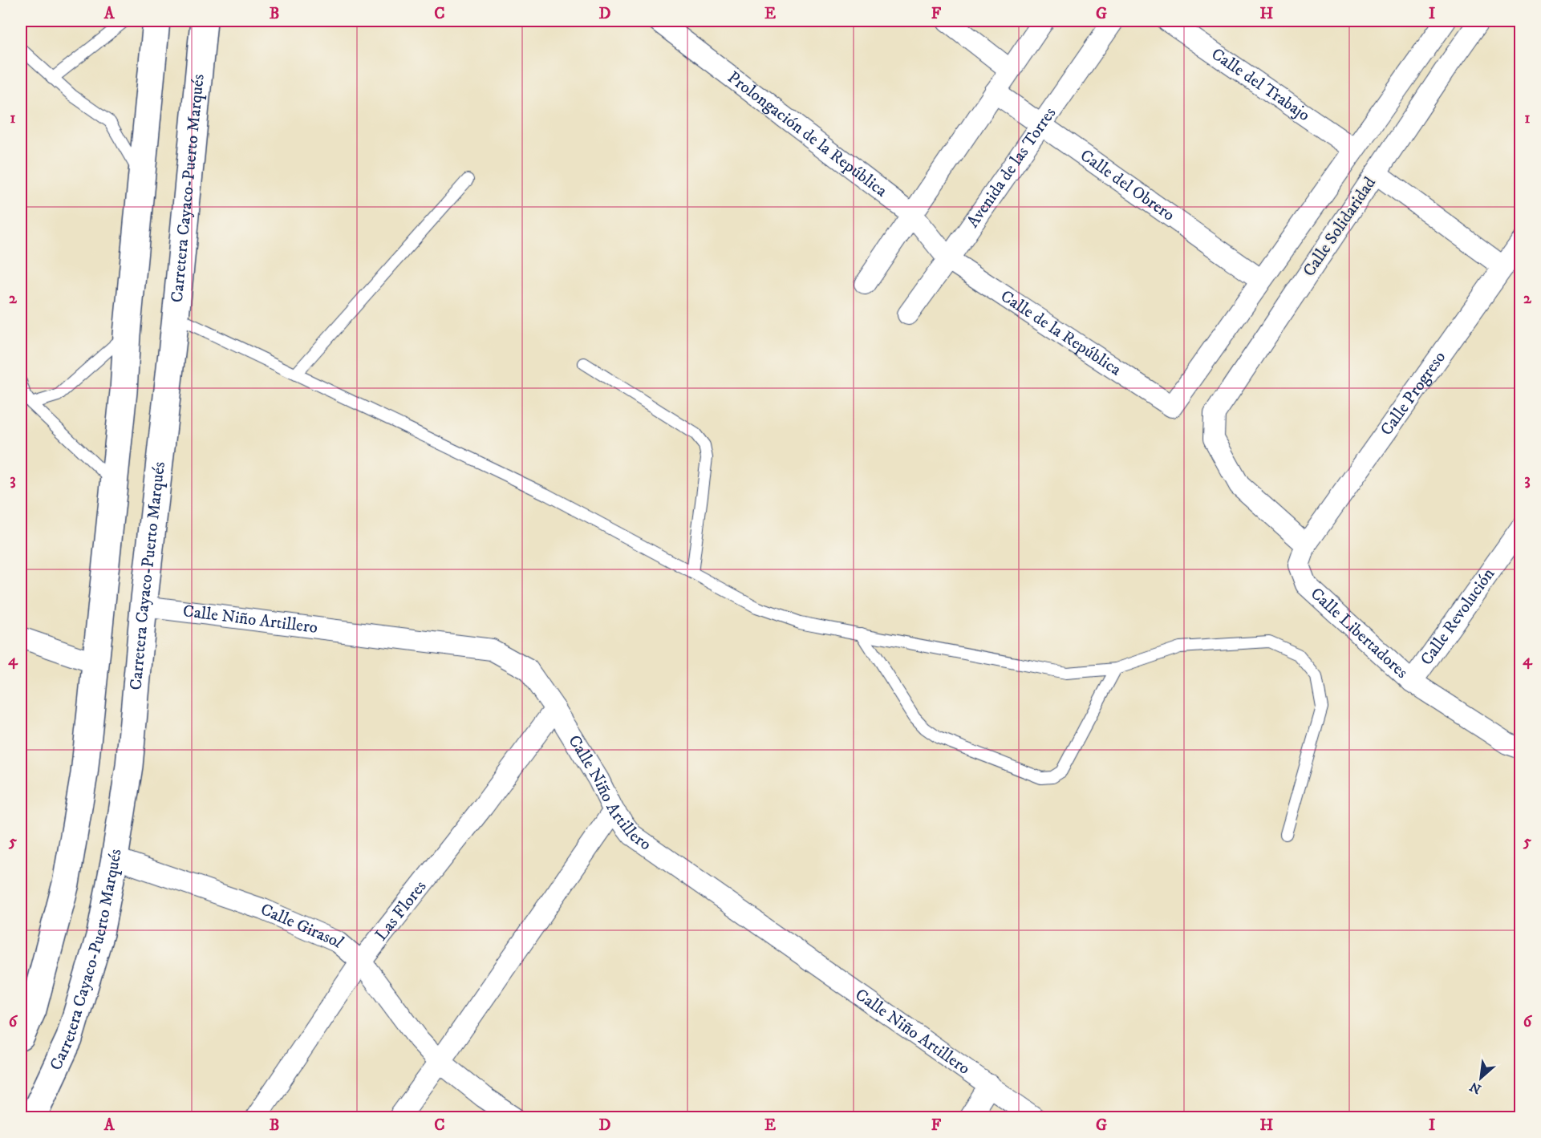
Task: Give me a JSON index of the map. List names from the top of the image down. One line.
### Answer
{"streets":{"main road":["Carretera Cayaco-Puerto Marqués"],"street":["Calle del Trabajo","Prolongación de la República","Avenida de las Torres","Calle del Obrero","Calle Solidaridad","Calle de la República","Calle Progreso","Calle Revolución","Calle Niño Artillero","Calle Libertadores","Las Flores","Calle Girasol"]},"crossings":[["Calle del Trabajo","Calle Solidaridad"],["Prolongación de la República","Avenida de las Torres"],["Prolongación de la República","Calle de la República"],["Avenida de las Torres","Calle del Obrero"],["Avenida de las Torres","Calle de la República"],["Calle del Obrero","Calle Solidaridad"],["Carretera Cayaco-Puerto Marqués","Calle Niño Artillero"],["Carretera Cayaco-Puerto Marqués","Calle Girasol"],["Calle Solidaridad","Calle de la República"],["Calle Solidaridad","Calle Progreso"],["Calle Solidaridad","Calle Libertadores"],["Calle Progreso","Calle Libertadores"],["Calle Revolución","Calle Libertadores"],["Calle Niño Artillero","Las Flores"],["Las Flores","Calle Girasol"]],"north":"bottom left","grid":{"columns":["A","B","C","D","E","F","G","H","I"],"rows":["1","2","3","4","5","6"]}}
